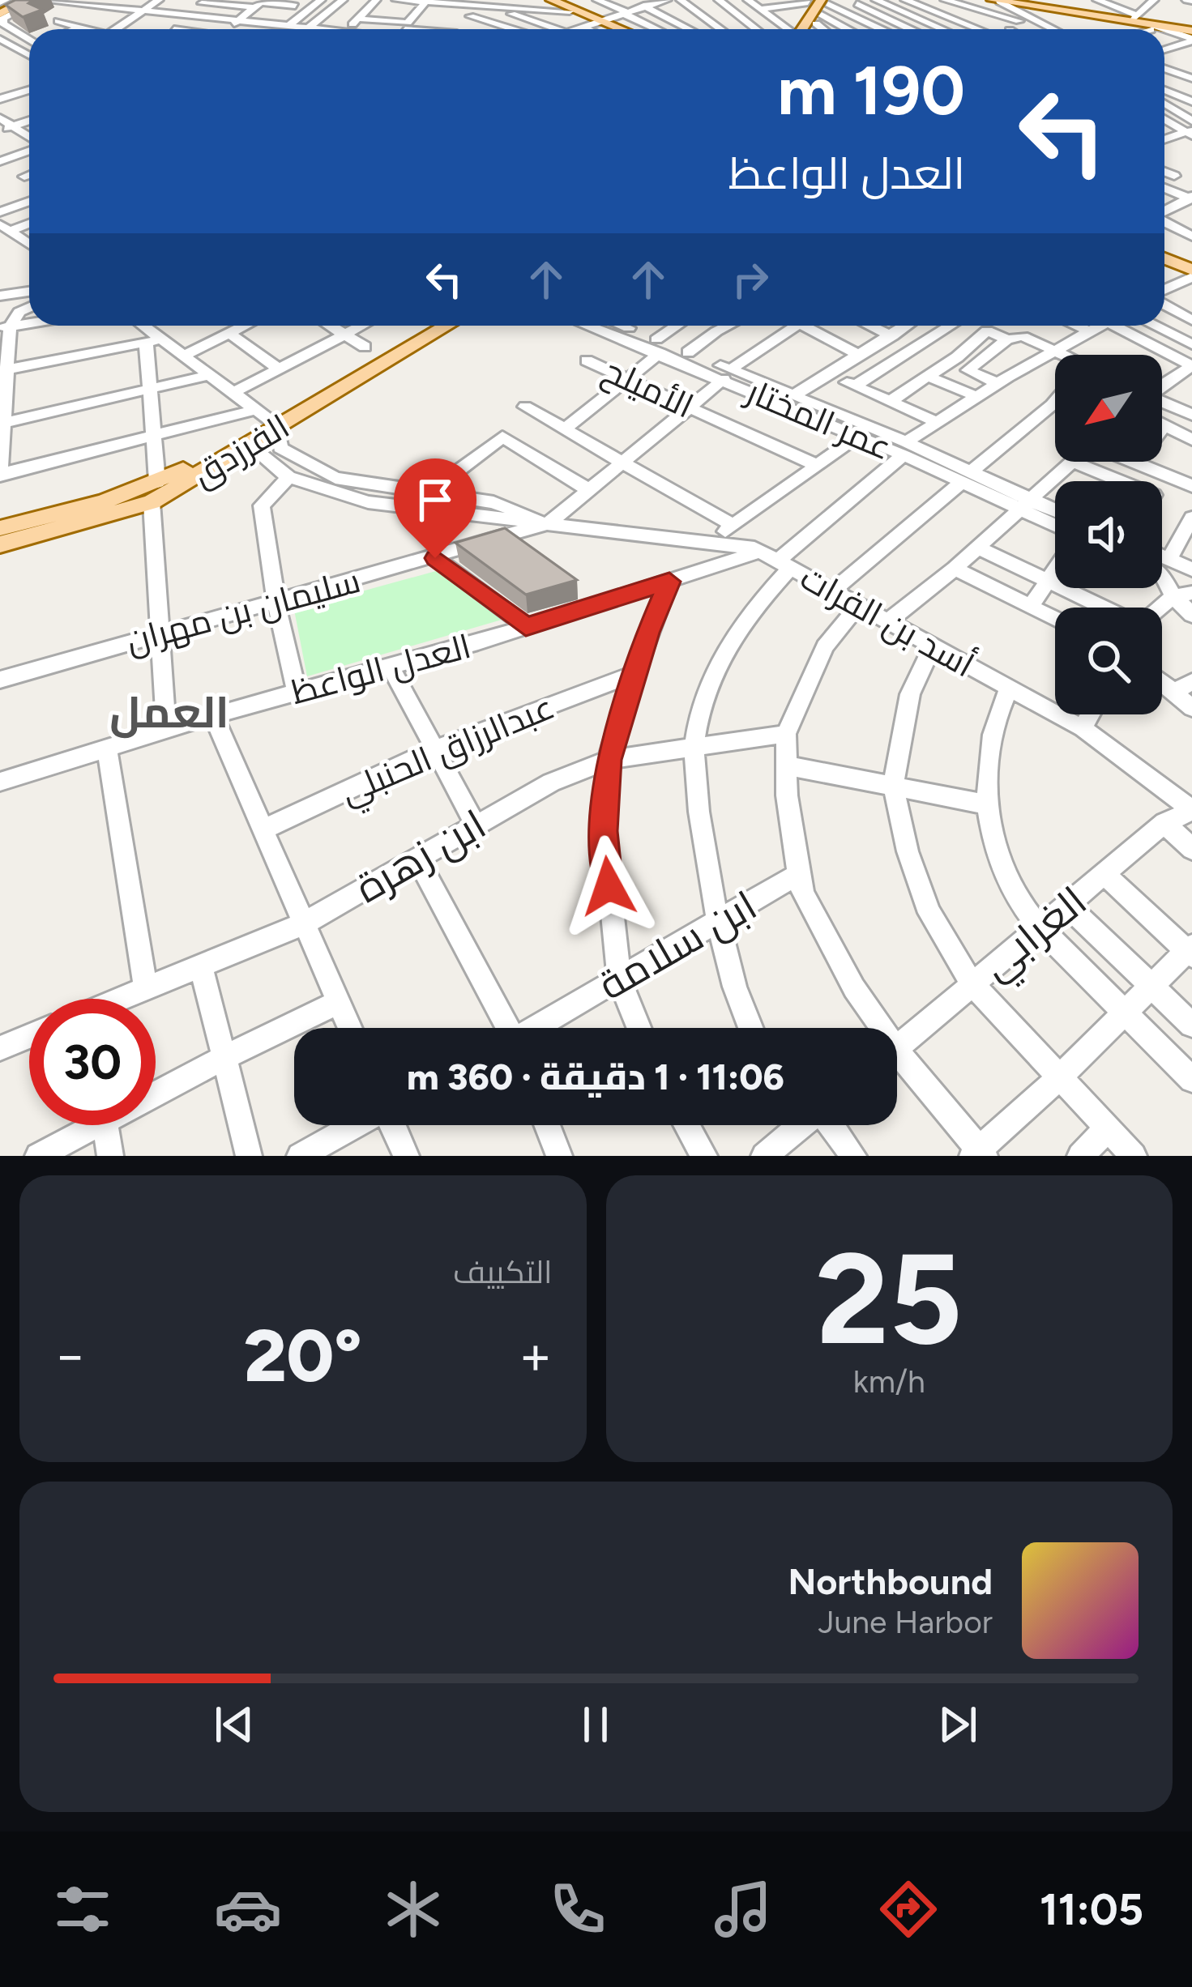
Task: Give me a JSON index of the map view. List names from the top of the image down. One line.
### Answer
{"streets":{"main road":["الفرزدق"],"street":["الأميلح","عمر المختار","سليمان بن مهران","أسد بن الفرات","العدل الواعظ","عبدالرزاق الحنبلي","ابن زهرة","الغرابي","ابن سلامة"]},"crossings":[["الأميلح","سليمان بن مهران"],["عمر المختار","سليمان بن مهران"],["الفرزدق","أسد بن الفرات"],["سليمان بن مهران","أسد بن الفرات"],["أسد بن الفرات","العدل الواعظ"],["أسد بن الفرات","الغرابي"]],"districts":["العمل"],"north":"bottom left","page":{"turn":["190 m","العدل الواعظ"],"limit":"30","trip":"11:06 · 1 دقيقة · 360 m","tile":[["25","km/h"],"التكييف"],"heat":["−","20°","+"],"song":["Northbound","June Harbor"],"tabs":"11:05"}}
